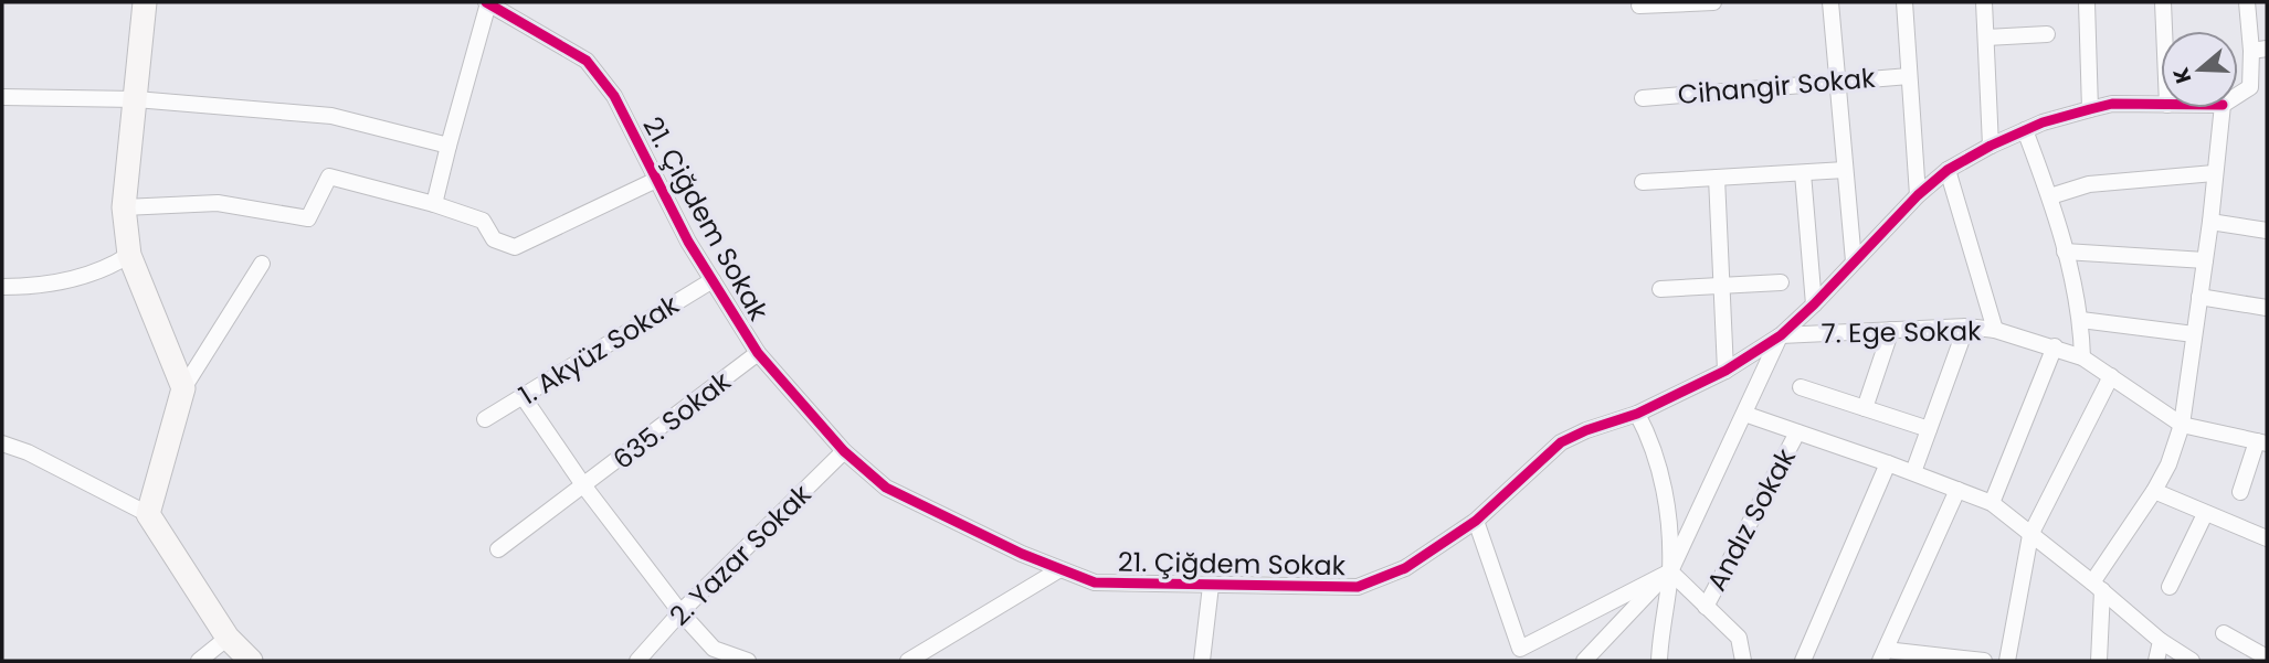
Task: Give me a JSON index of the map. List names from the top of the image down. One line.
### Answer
{"streets":{"street":["Cihangir Sokak","21. Çiğdem Sokak","7. Ege Sokak","1. Akyüz Sokak","635. Sokak","Andız Sokak","2. Yazar Sokak"]},"crossings":[["21. Çiğdem Sokak","7. Ege Sokak"],["21. Çiğdem Sokak","1. Akyüz Sokak"],["21. Çiğdem Sokak","635. Sokak"],["21. Çiğdem Sokak","2. Yazar Sokak"],["1. Akyüz Sokak","635. Sokak"]],"north":"left"}
